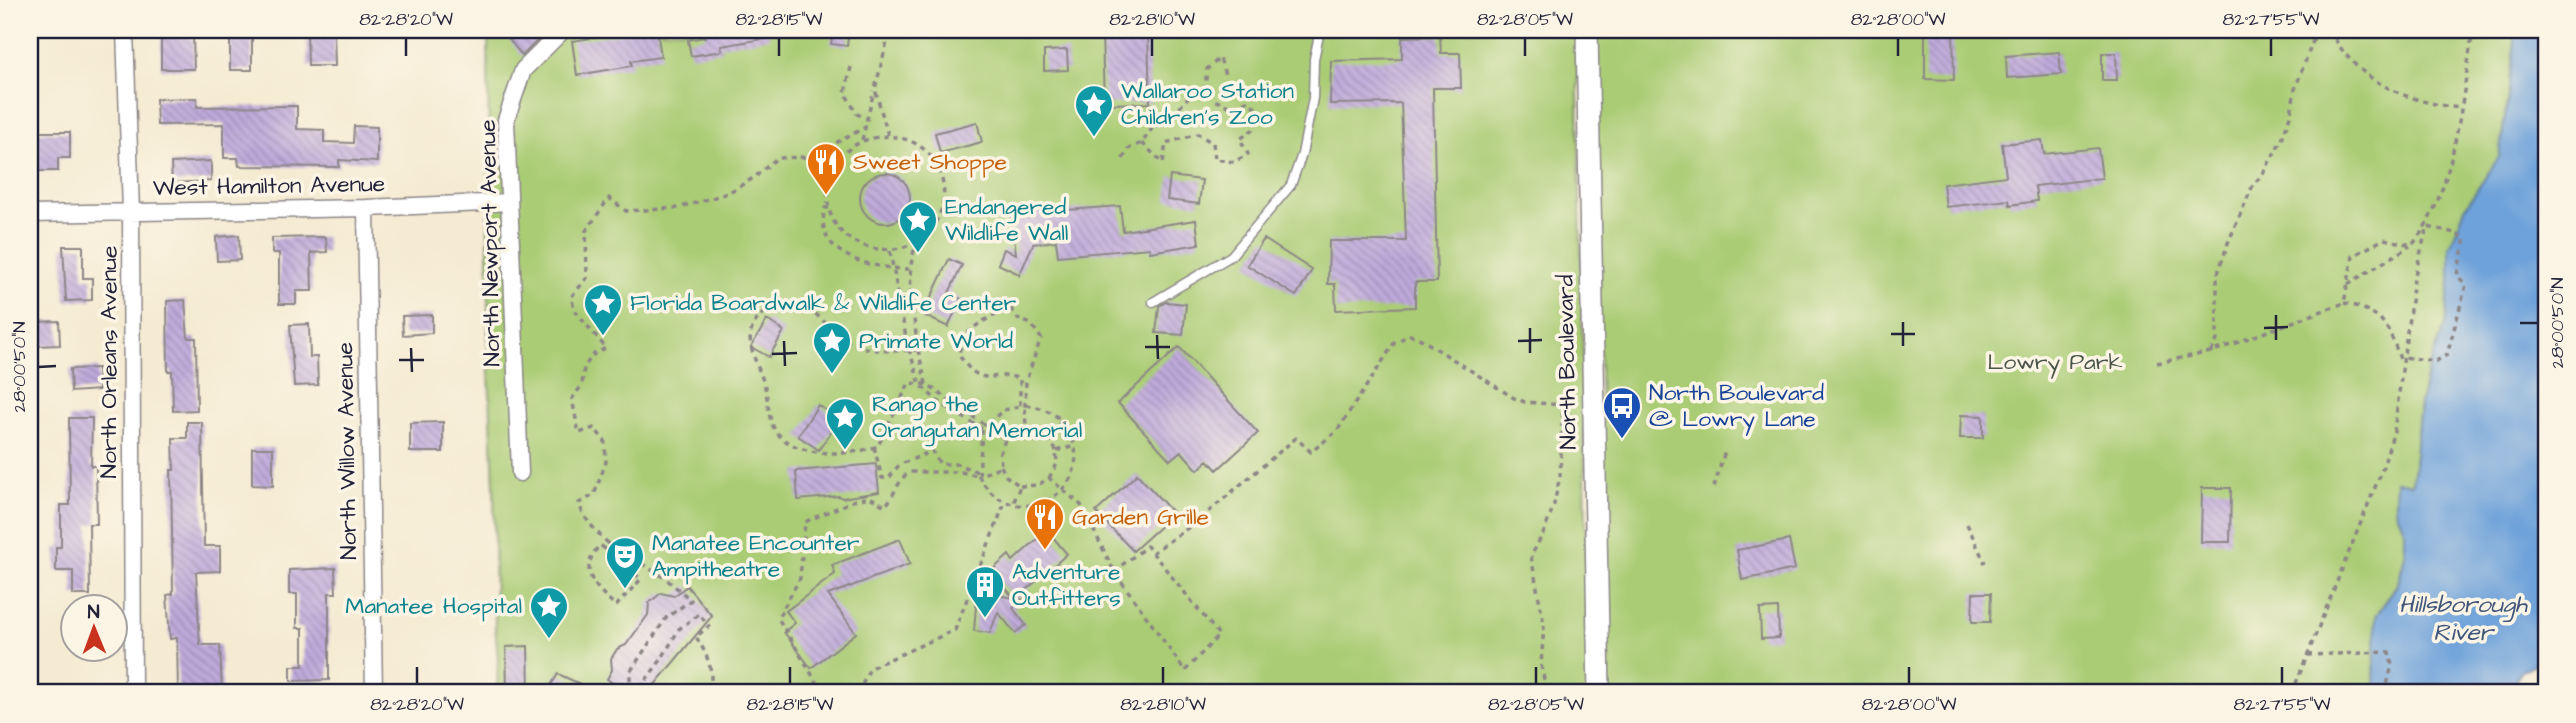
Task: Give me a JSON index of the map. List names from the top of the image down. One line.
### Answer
{"streets":{"street":["West Hamilton Avenue","North Newport Avenue","North Orleans Avenue","North Boulevard","North Willow Avenue"]},"crossings":[["West Hamilton Avenue","North Newport Avenue"],["West Hamilton Avenue","North Orleans Avenue"],["West Hamilton Avenue","North Willow Avenue"]],"water":["Hillsborough River"],"parks":["Lowry Park"],"places":{"place":["Wallaroo Station Children's Zoo","Endangered Wildlife Wall","Florida Boardwalk & Wildlife Center","Primate World","Rango the Orangutan Memorial","Manatee Hospital"],"restaurant":["Sweet Shoppe","Garden Grille"],"bus stop":["North Boulevard @ Lowry Lane"],"theatre":["Manatee Encounter Ampitheatre"],"building":["Adventure Outfitters"]},"north":"top","coordinates":["82°28'20\"W","82°28'15\"W","82°28'10\"W","82°28'05\"W","82°28'00\"W","82°27'55\"W","28°00'50\"N"]}
